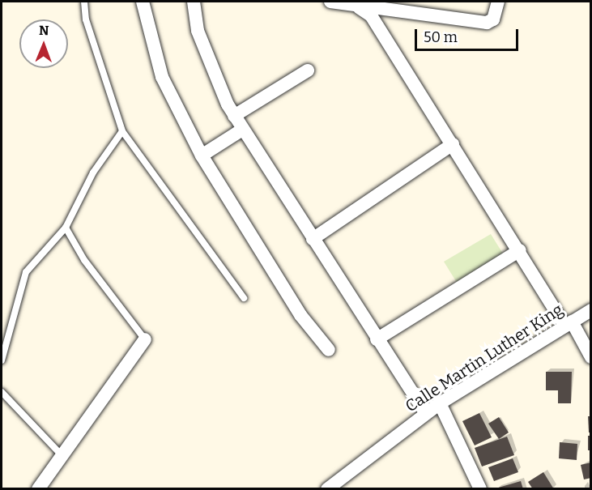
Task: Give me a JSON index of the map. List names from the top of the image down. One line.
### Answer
{"streets":{"street":["Calle Martin Luther King"]},"scale_bar":"50 m","north":"top"}
